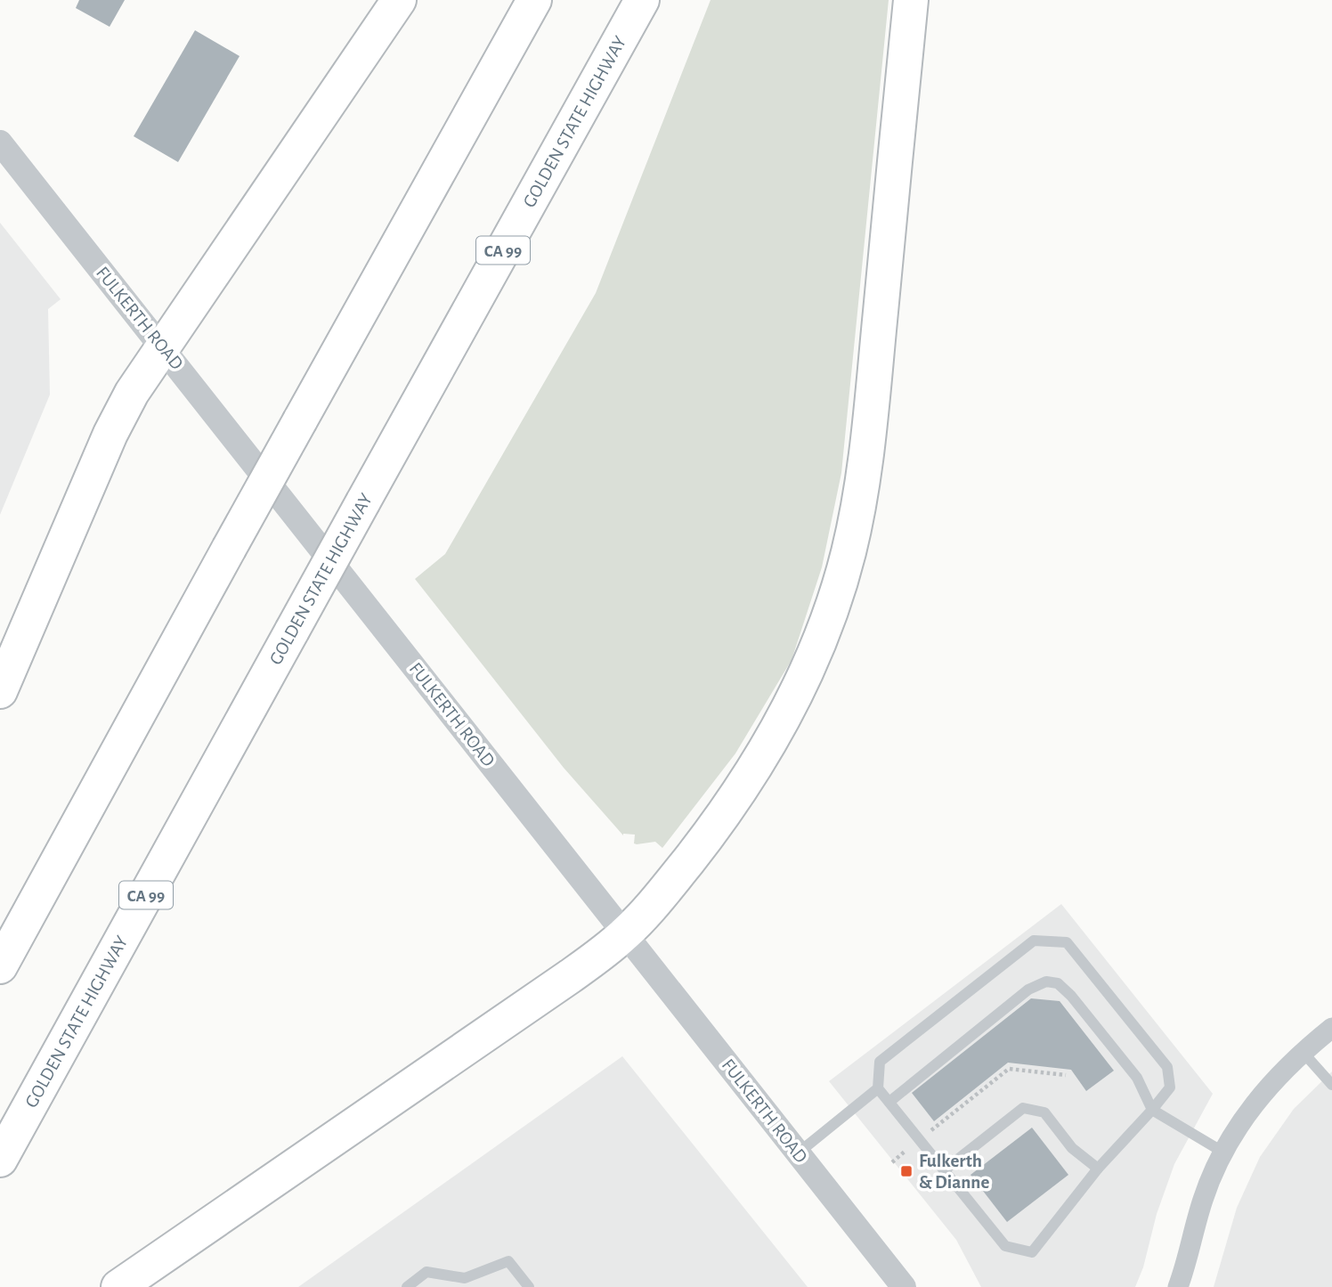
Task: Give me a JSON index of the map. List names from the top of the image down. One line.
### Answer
{"streets":{"highway":["GOLDEN STATE HIGHWAY","CA 99"],"street":["FULKERTH ROAD"]},"places":{"transit":["Fulkerth & Dianne"]}}
